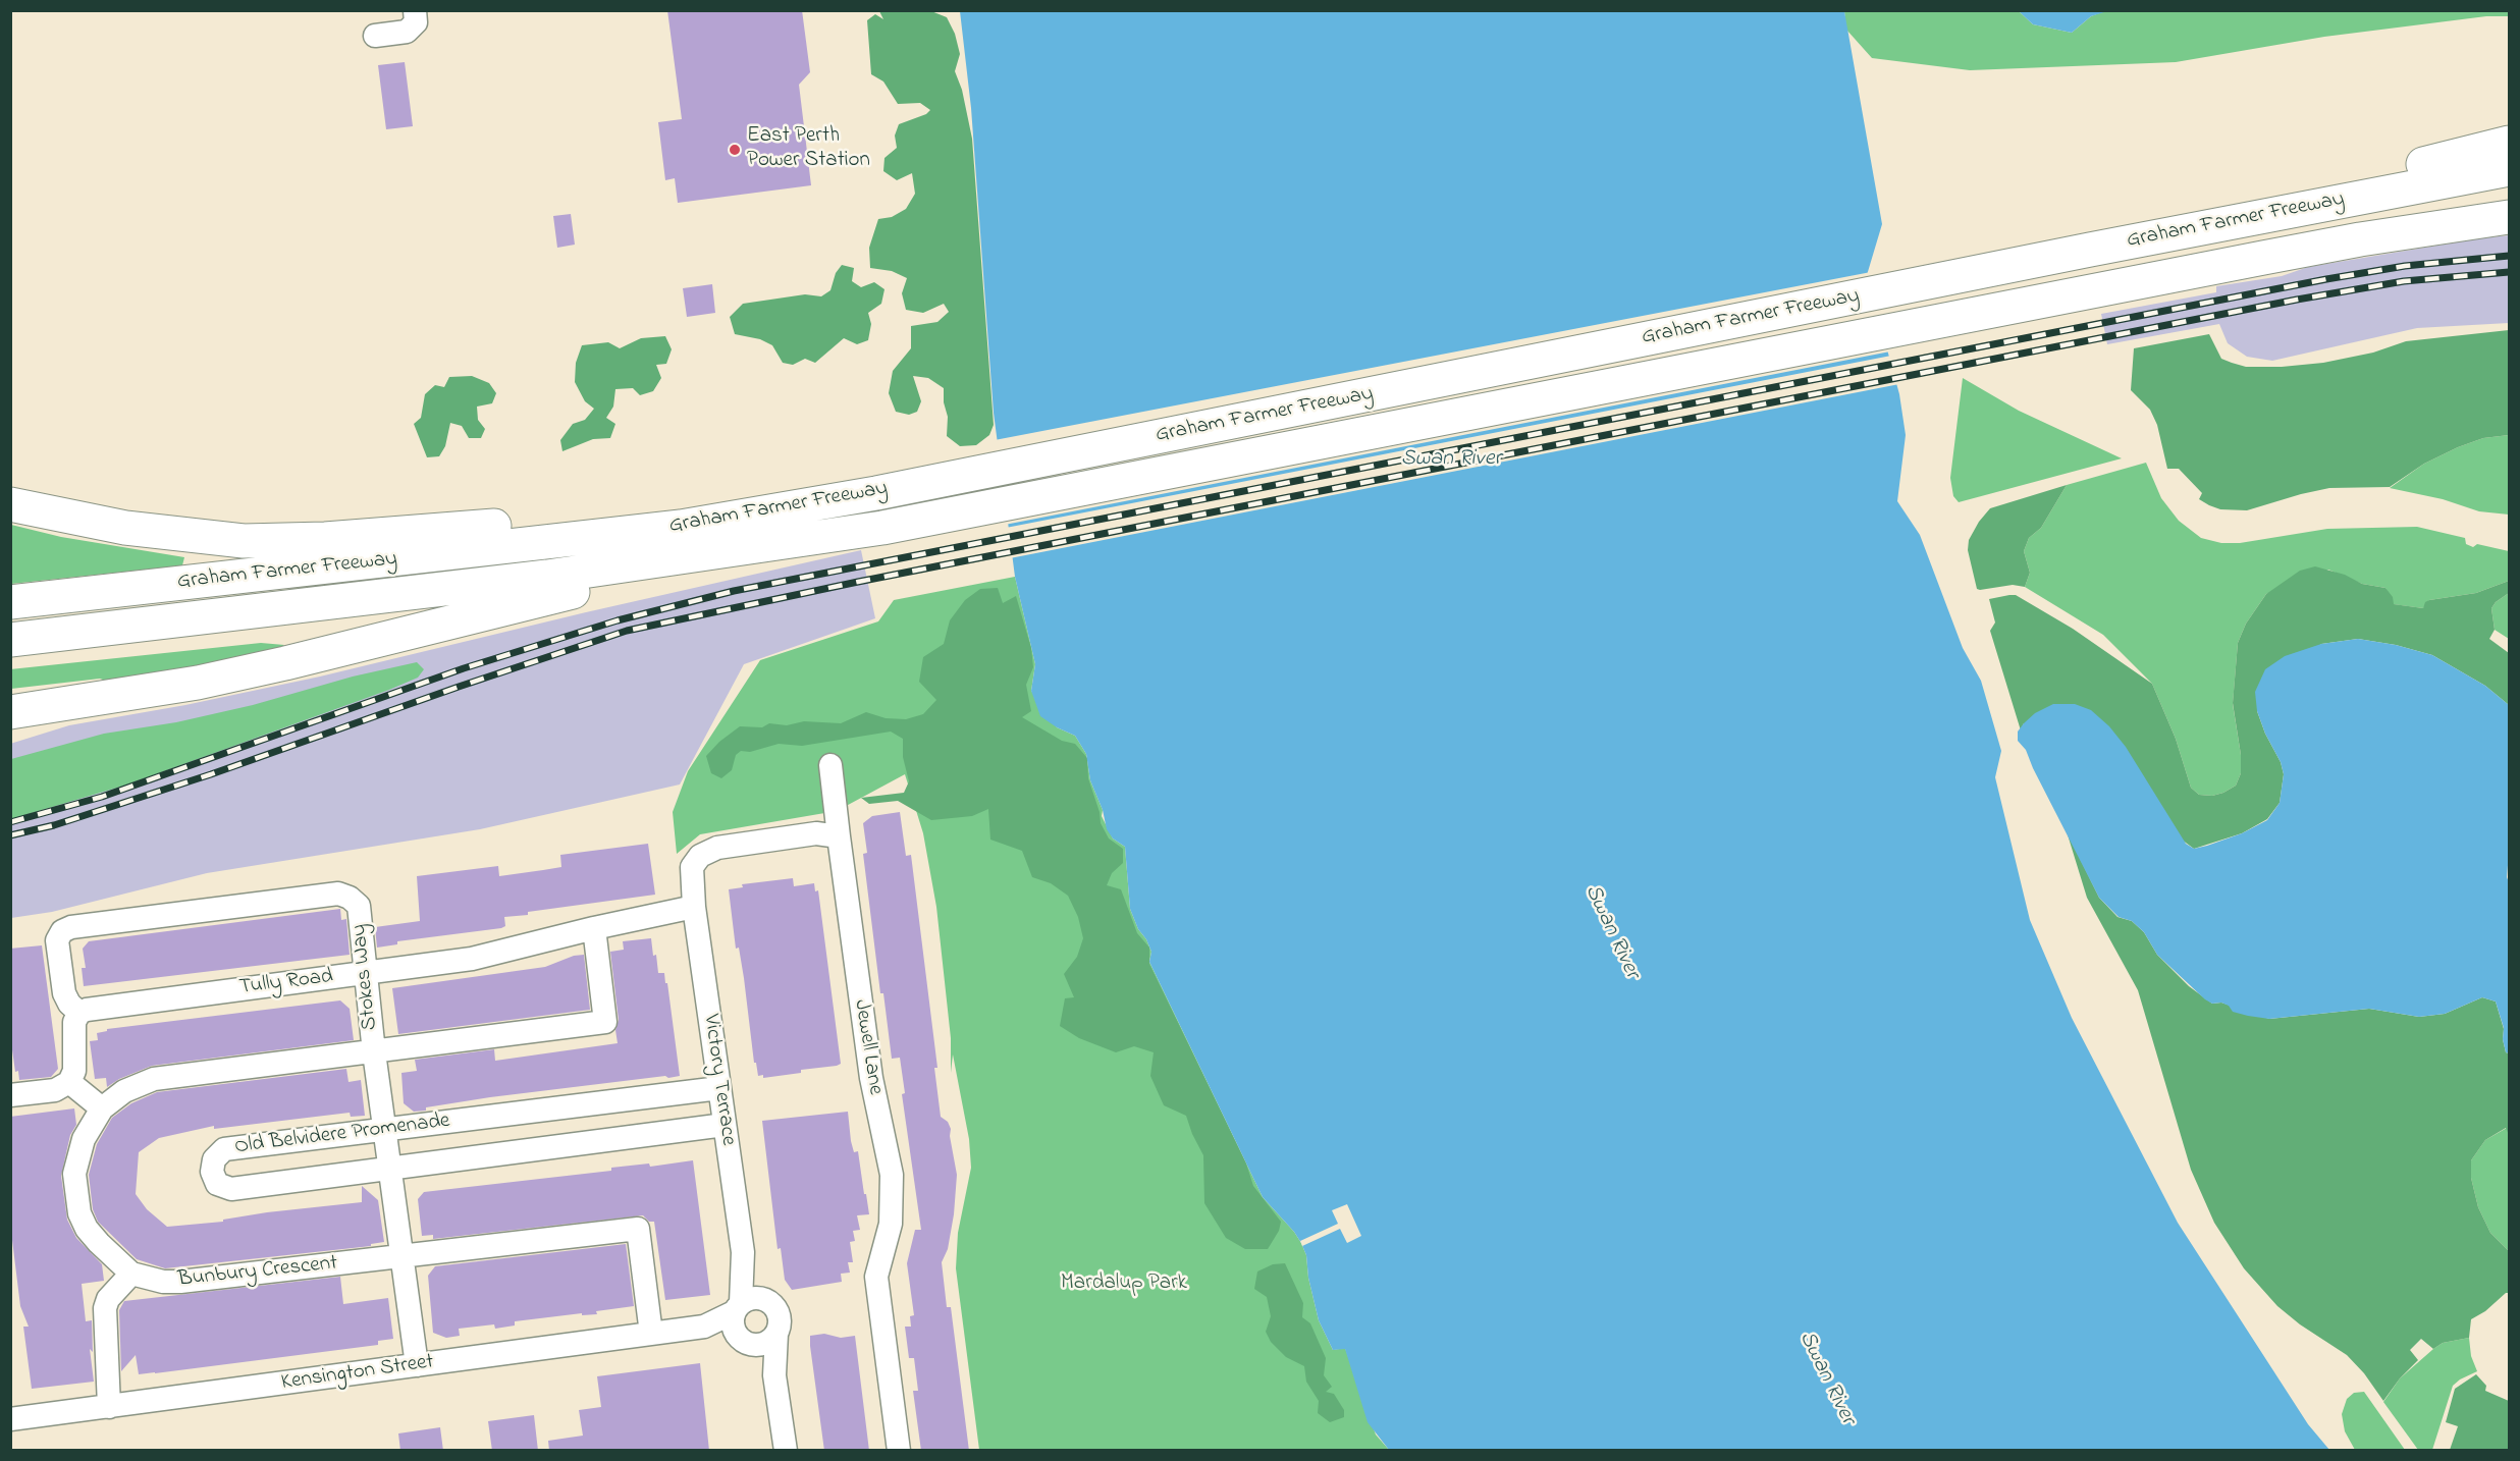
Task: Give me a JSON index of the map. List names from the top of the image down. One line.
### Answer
{"streets":{"highway":["Graham Farmer Freeway"],"street":["Stokes Way","Tully Road","Jewell Lane","Victory Terrace","Old Belvidere Promenade","Bunbury Crescent","Kensington Street"]},"crossings":[["Stokes Way","Tully Road"],["Stokes Way","Old Belvidere Promenade"],["Stokes Way","Bunbury Crescent"],["Stokes Way","Kensington Street"],["Tully Road","Victory Terrace"],["Tully Road","Bunbury Crescent"],["Victory Terrace","Old Belvidere Promenade"],["Victory Terrace","Kensington Street"],["Bunbury Crescent","Kensington Street"]],"water":["Swan River"],"parks":["Mardalup Park"],"places":["East Perth Power Station"]}
